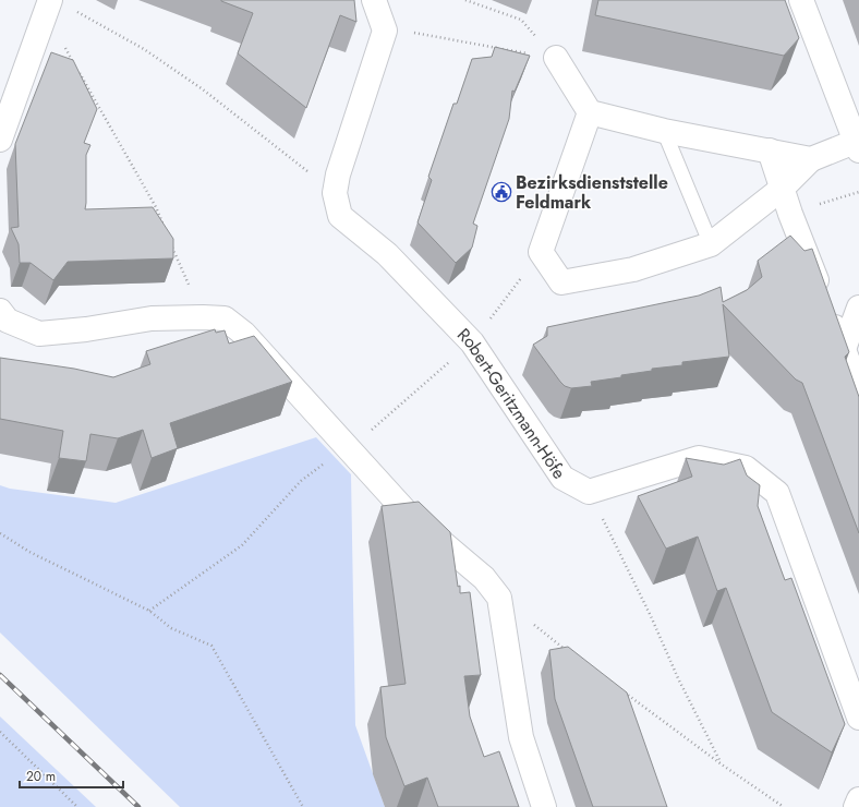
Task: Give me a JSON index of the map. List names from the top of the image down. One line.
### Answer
{"streets":{"street":["Robert-Geritzmann-Höfe"]},"places":{"public building":["Bezirksdienststelle Feldmark"]},"scale_bar":"20 m"}
